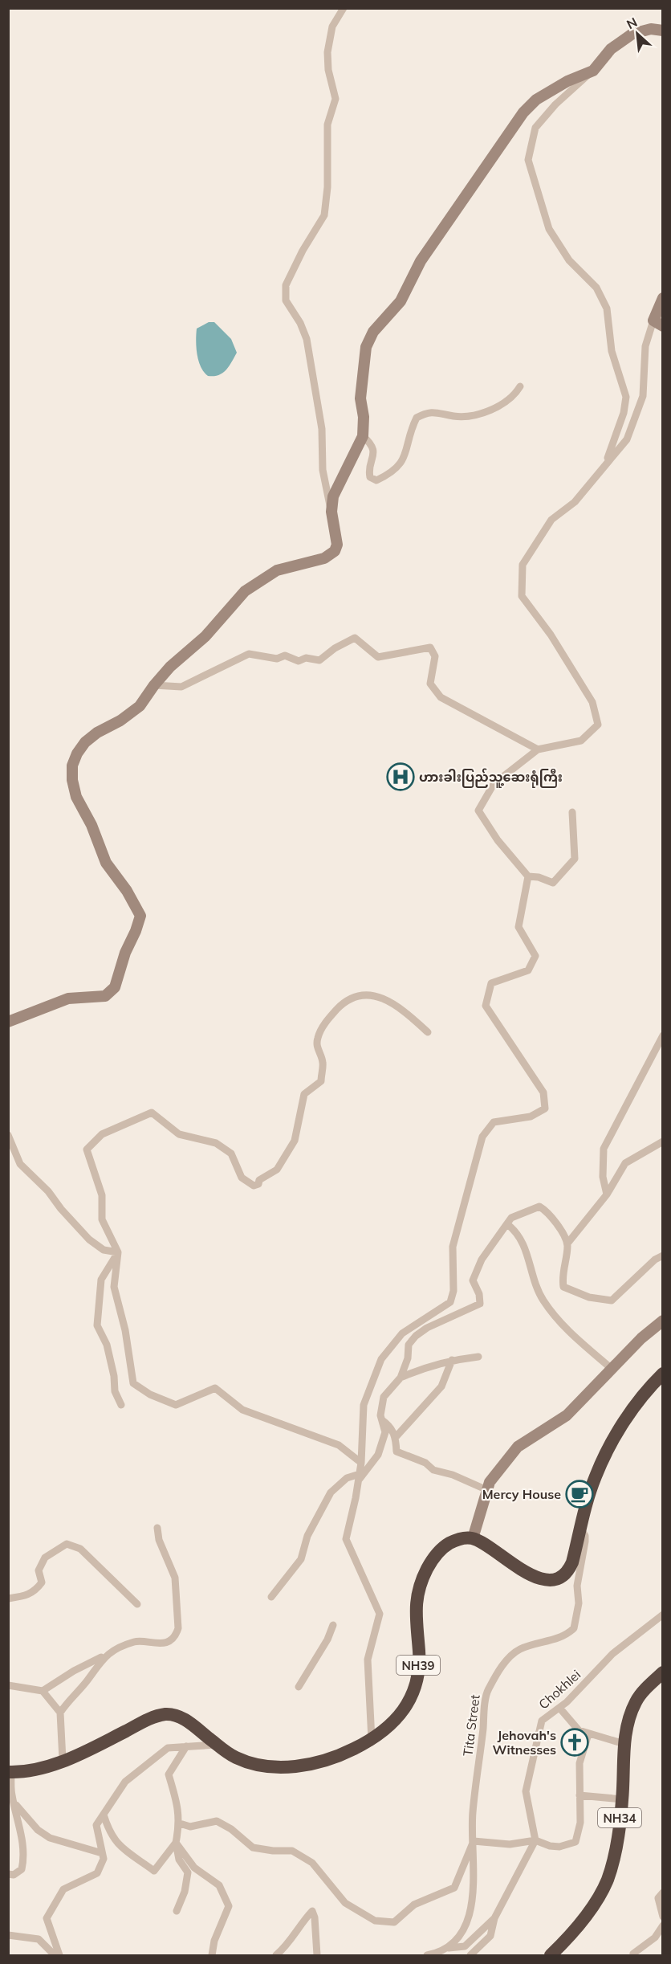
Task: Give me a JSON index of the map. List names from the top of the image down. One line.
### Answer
{"streets":{"highway":["NH39","NH34"],"street":["Chokhlei","Tita Street"]},"places":{"hospital":["ဟားခါးပြည်သူ့ဆေးရုံကြီး"],"cafe":["Mercy House"],"church":["Jehovah's Witnesses"]},"north":"top left"}
